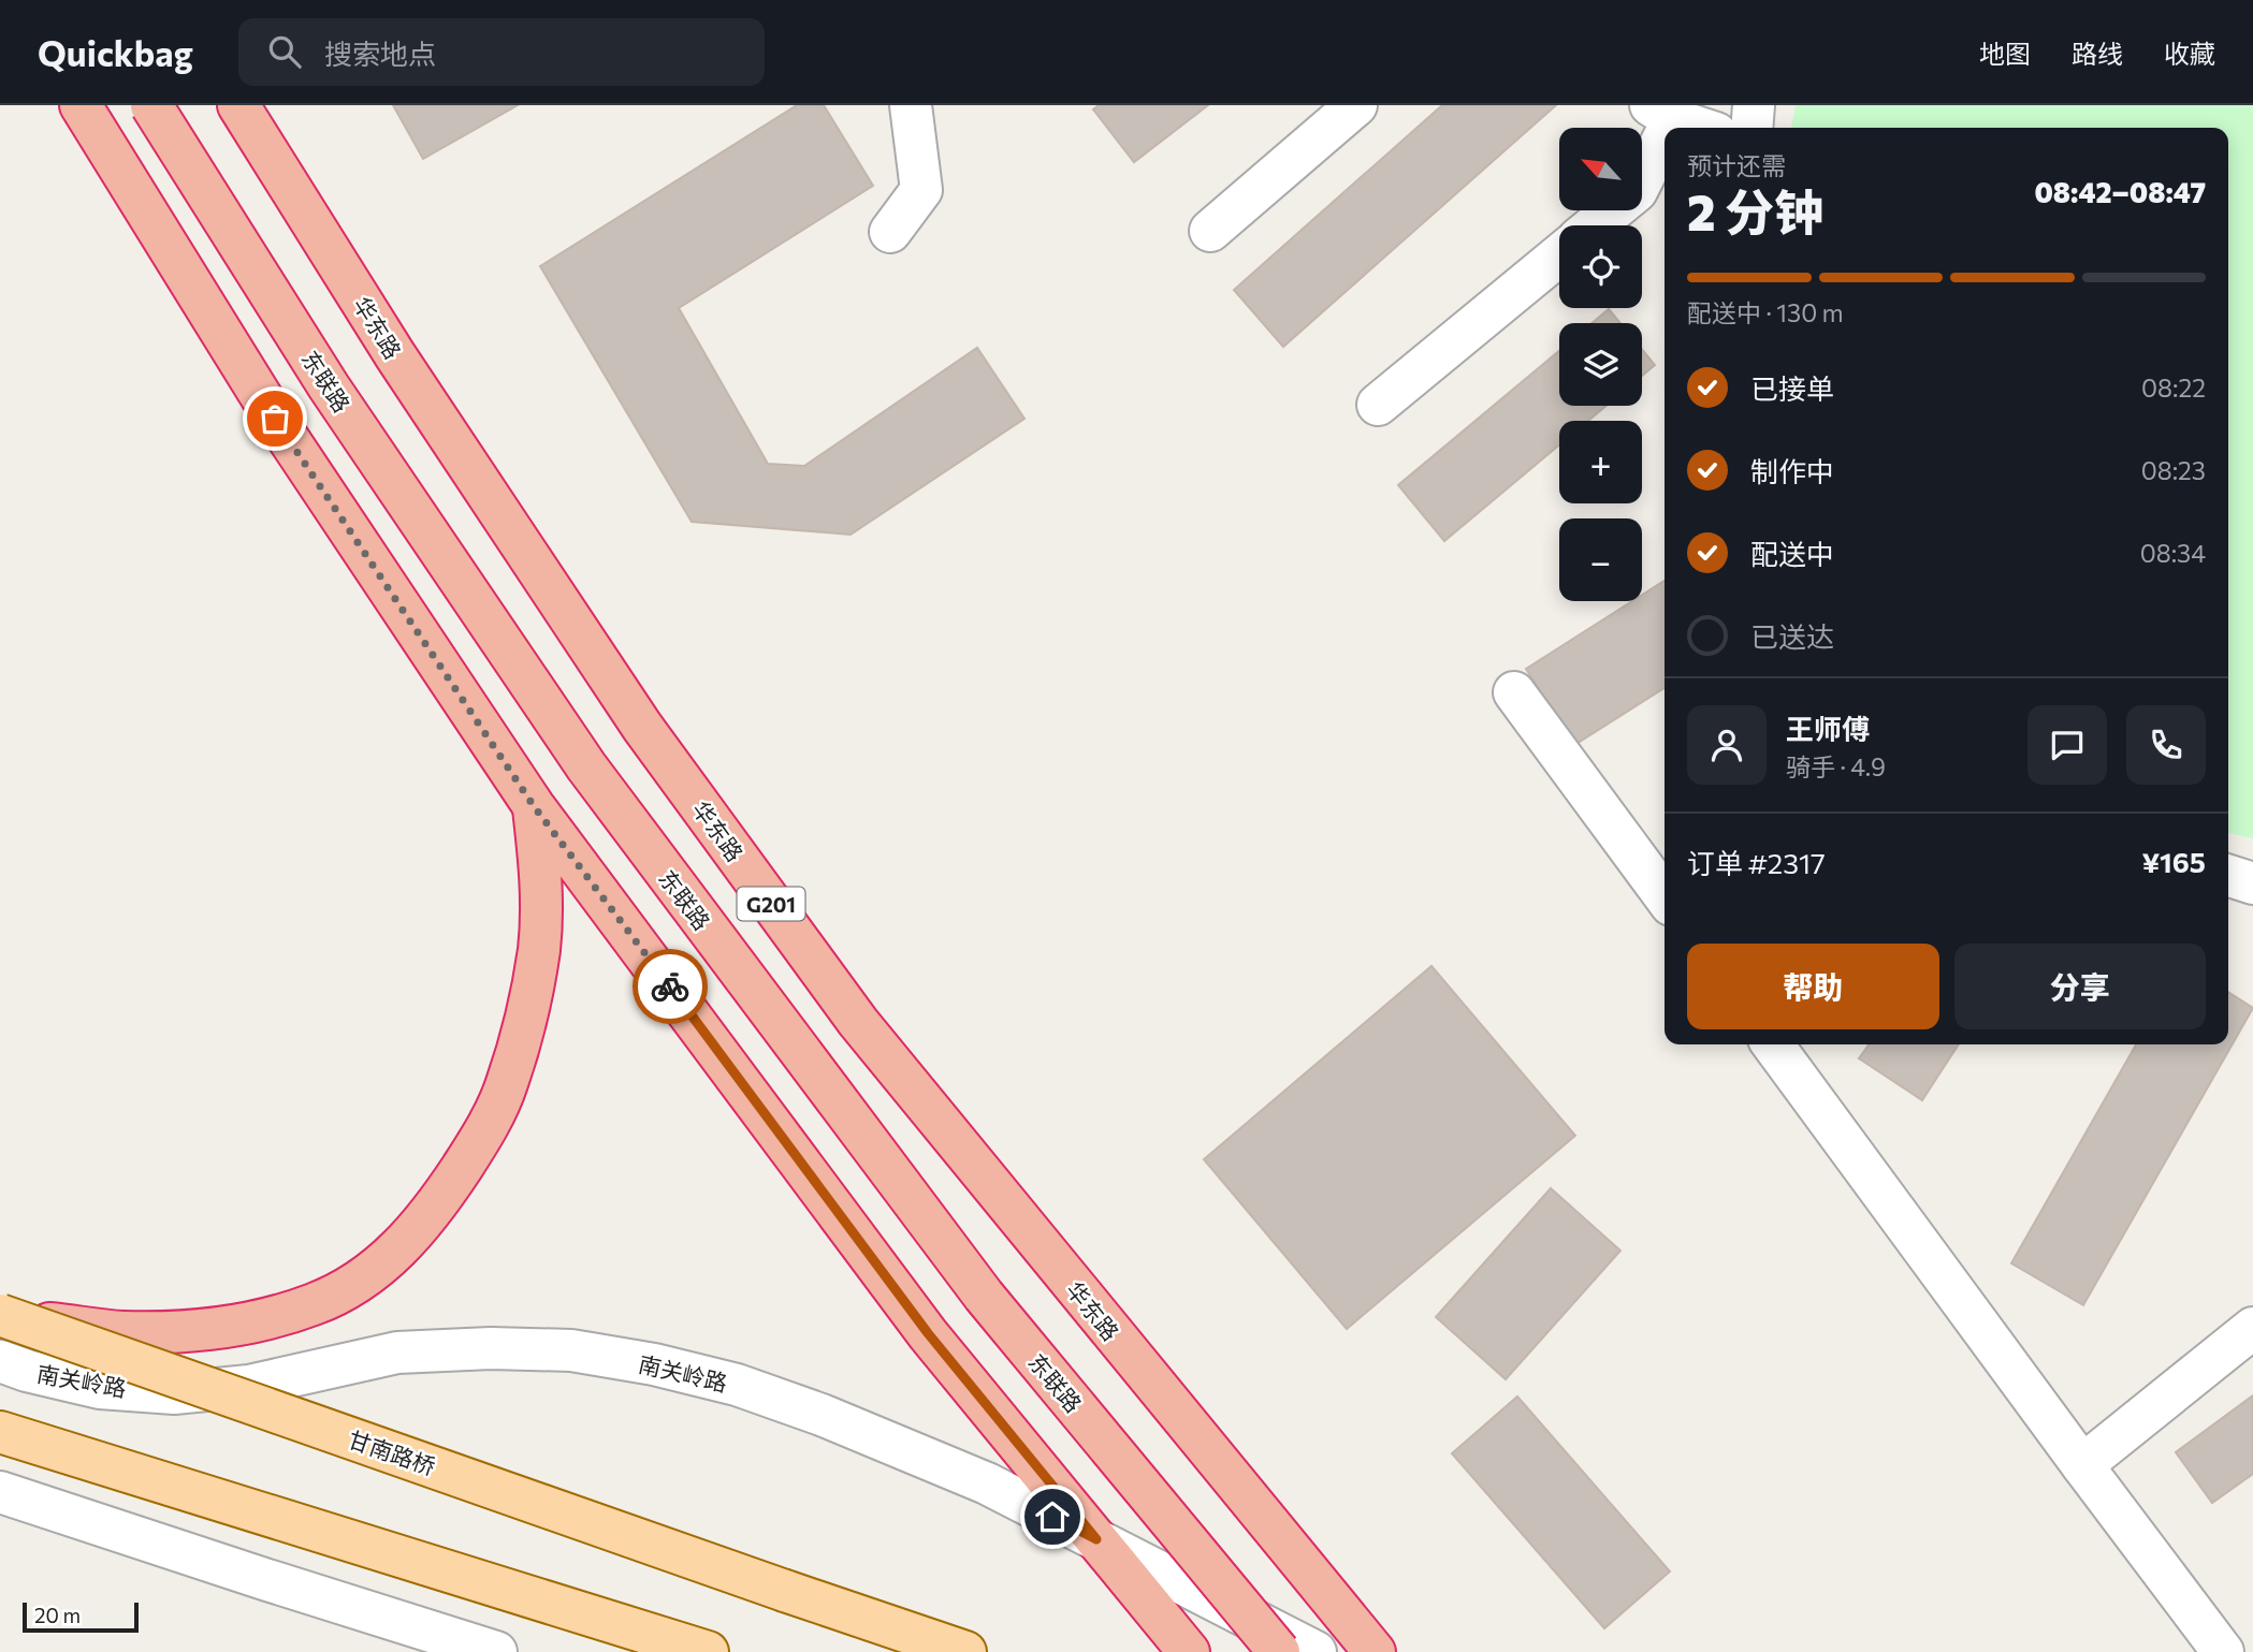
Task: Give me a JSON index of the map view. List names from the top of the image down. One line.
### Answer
{"streets":{"highway":["华东路","东联路","G201"],"main road":["甘南路桥"],"street":["南关岭路"]},"scale_bar":"20 m","north":"top left","page":{"header":"Quickbag","search":"搜索地点","nav":["地图","路线","收藏"],"map_buttons":["+","−"],"heading":["2 分钟","预计还需","08:42–08:47"],"panel":["王师傅","骑手 · 4.9","订单 #2317","¥165"],"bar":"配送中 · 130 m","list":[["已接单","08:22"],["制作中","08:23"],["配送中","08:34"],"已送达"],"buttons":["帮助","分享"],"scale":"20 m"}}
